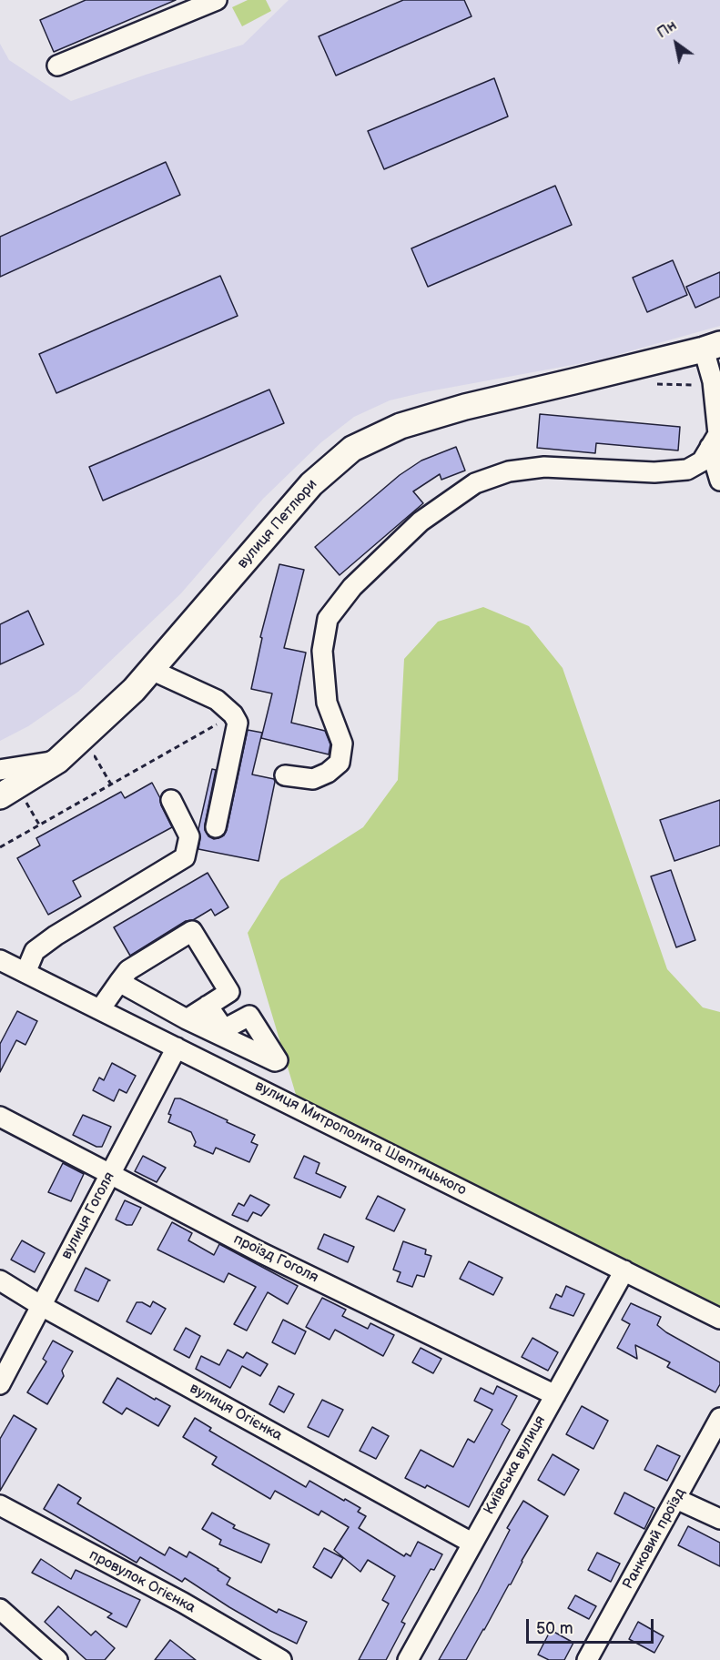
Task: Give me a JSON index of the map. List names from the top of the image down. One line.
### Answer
{"streets":{"main road":["вулиця Петлюри"],"street":["вулиця Митрополита Шептицького","вулиця Гоголя","проїзд Гоголя","вулиця Огієнка","Київська вулиця","Ранковий проїзд","провулок Огієнка"]},"crossings":[["вулиця Митрополита Шептицького","вулиця Гоголя"],["вулиця Митрополита Шептицького","Київська вулиця"],["вулиця Гоголя","проїзд Гоголя"],["вулиця Гоголя","вулиця Огієнка"],["проїзд Гоголя","Київська вулиця"],["вулиця Огієнка","Київська вулиця"]],"scale_bar":"50 m","north":"top left"}
